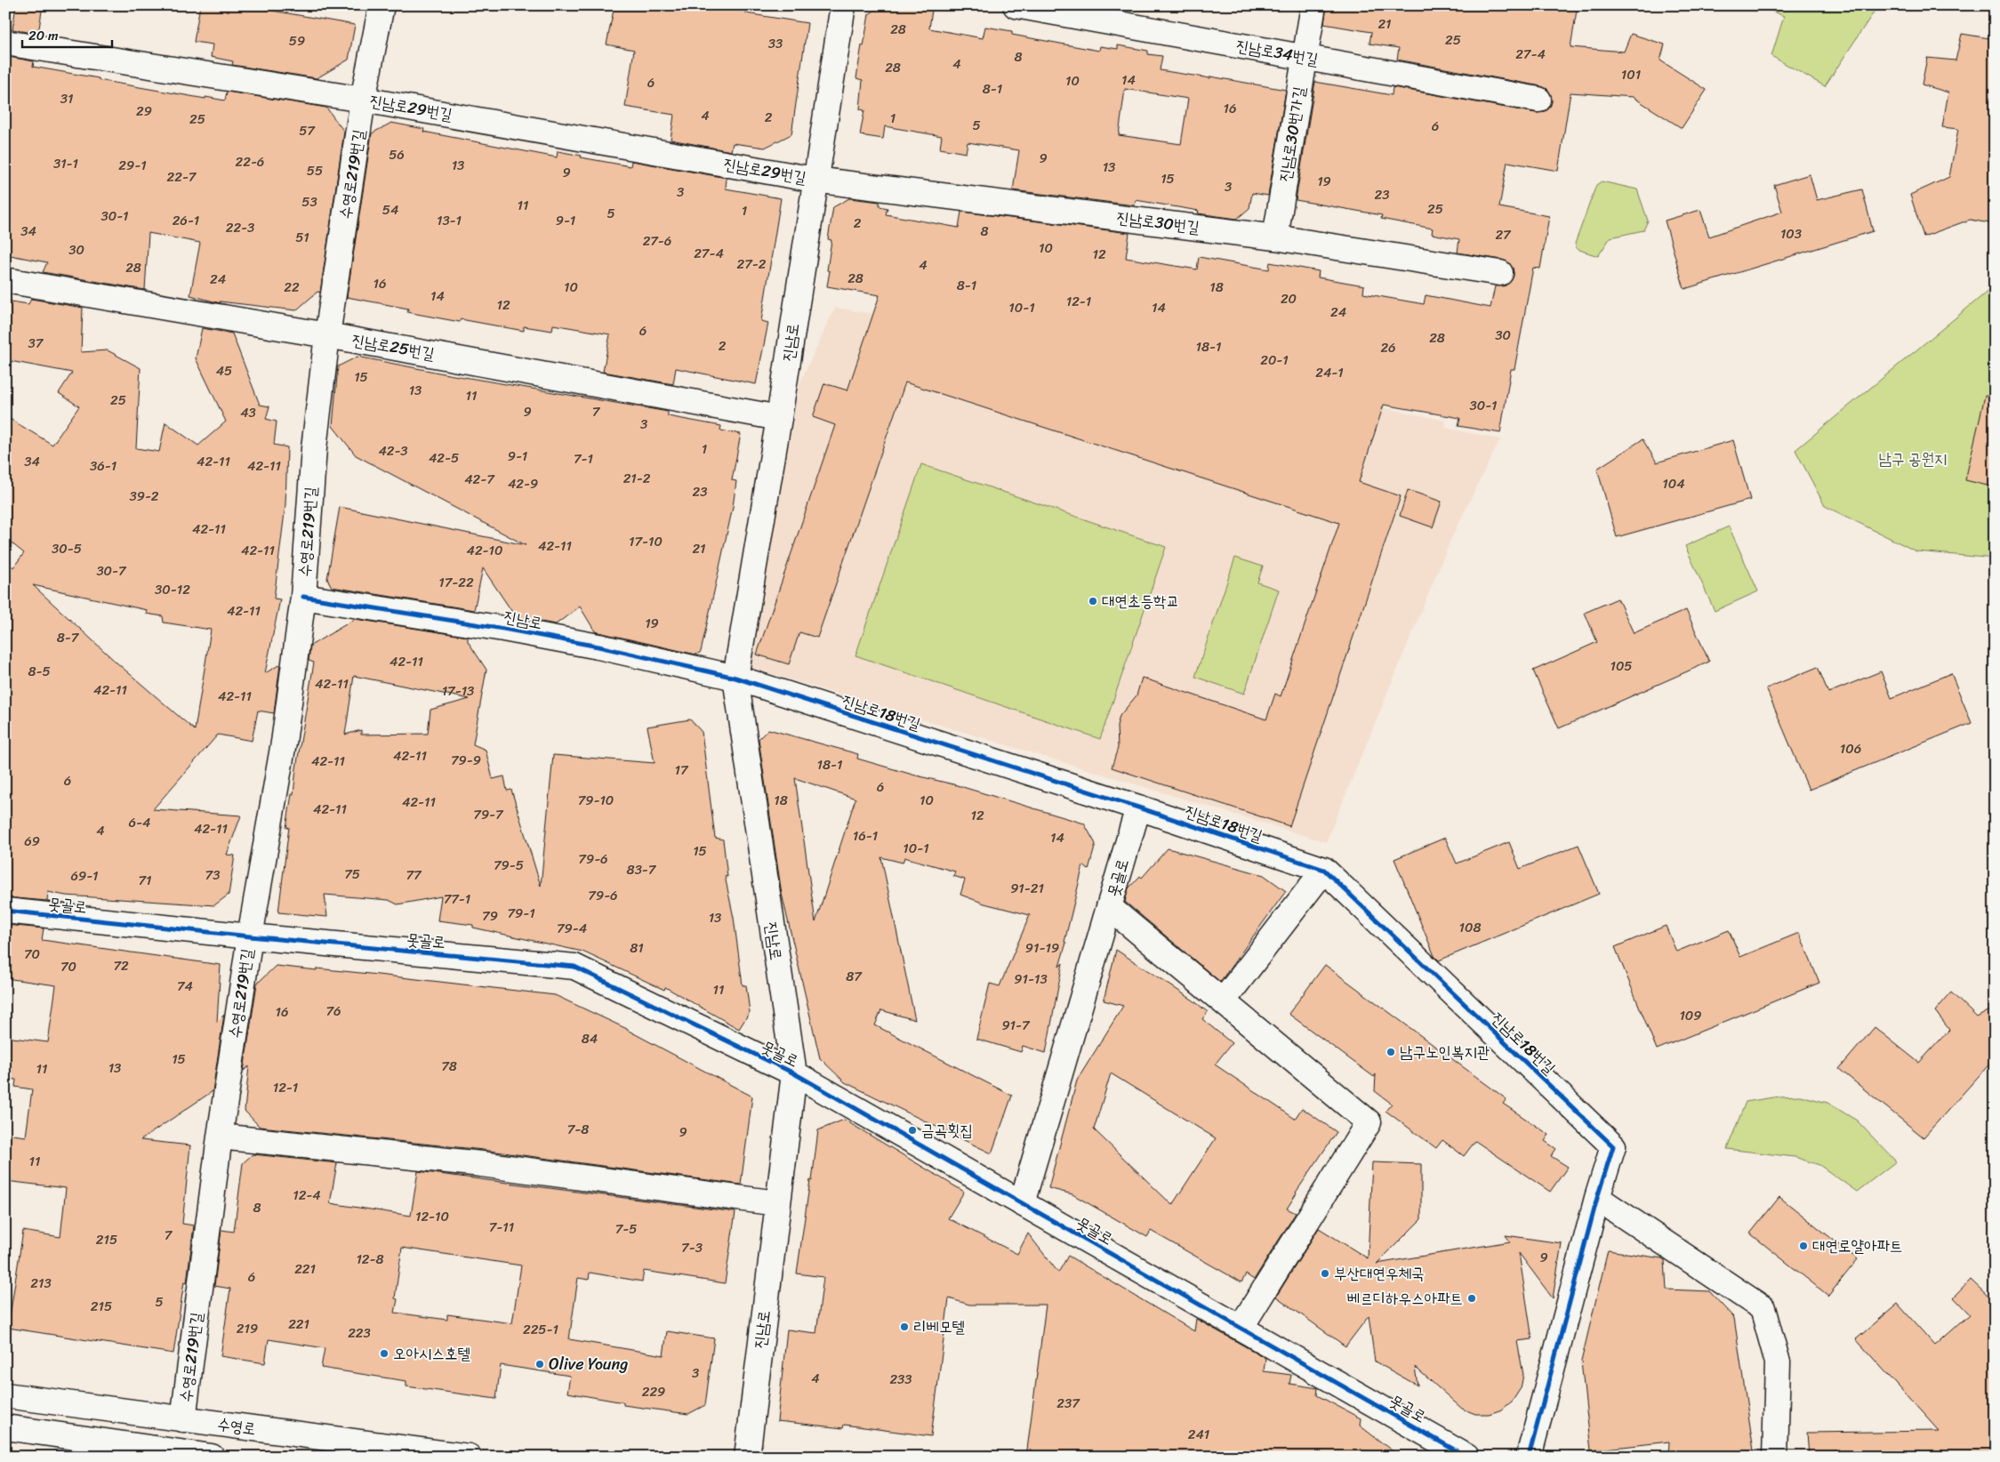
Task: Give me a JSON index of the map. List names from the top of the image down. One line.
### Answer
{"streets":{"street":["진남로34번길","진남로29번길","진남로30번가길","수영로219번길","진남로30번길","진남로","진남로25번길","진남로18번길","못골로","수영로"]},"crossings":[["진남로34번길","진남로30번가길"],["진남로29번길","수영로219번길"],["진남로29번길","진남로30번길"],["진남로29번길","진남로"],["진남로30번가길","진남로30번길"],["수영로219번길","진남로"],["수영로219번길","진남로25번길"],["수영로219번길","못골로"],["수영로219번길","수영로"],["진남로30번길","진남로"],["진남로","진남로25번길"],["진남로","진남로18번길"],["진남로","못골로"],["진남로18번길","못골로"]],"parks":["남구 공원지"],"places":["대연초등학교","남구노인복지관","금곡횟집","대연로얄아파트","부산대연우체국","베르디하우스아파트","리베모텔","오아시스호텔","Olive Young"],"house_numbers":["21","28","25","59","33","27-4","8","4","28","101","14","10","6","8-1","31","16","29","4","2","1","25","5","6","57","56","9","22-6","31-1","29-1","13","13","55","9","22-7","15","19","3","3","23","53","11","25","54","1","5","30-1","26-1","13-1","9-1","2","22-3","34","8","103","27","51","27-6","10","30","27-4","12","27-2","4","28","28","24","16","8-1","22","10","18","14","20","12-1","12","10-1","14","24","6","30","28","37","2","18-1","26","20-1","45","24-1","15","13","11","25","30-1","9","7","43","3","1","42-3","9-1","42-5","7-1","34","42-11","36-1","42-11","21-2","42-7","42-9","104","23","39-2","42-11","17-10","42-11","30-5","21","42-11","42-10","30-7","17-22","30-12","42-11","19","8-7","42-11","105","8-5","42-11","42-11","17-13","42-11","106","42-11","79-9","42-11","18-1","17","6","6","79-10","18","10","42-11","42-11","79-7","12","6-4","42-11","4","16-1","14","69","10-1","15","79-6","79-5","83-7","75","73","77","69-1","71","91-21","79-6","77-1","79-1","79","13","108","79-4","81","91-19","70","72","70","87","91-13","74","11","76","16","109","91-7","84","15","78","13","11","12-1","7-8","9","11","12-4","8","12-10","7-11","7-5","7","215","7-3","9","12-8","221","6","213","5","215","221","219","225-1","223","3","4","233","229","237","241"],"scale_bar":"20 m"}
